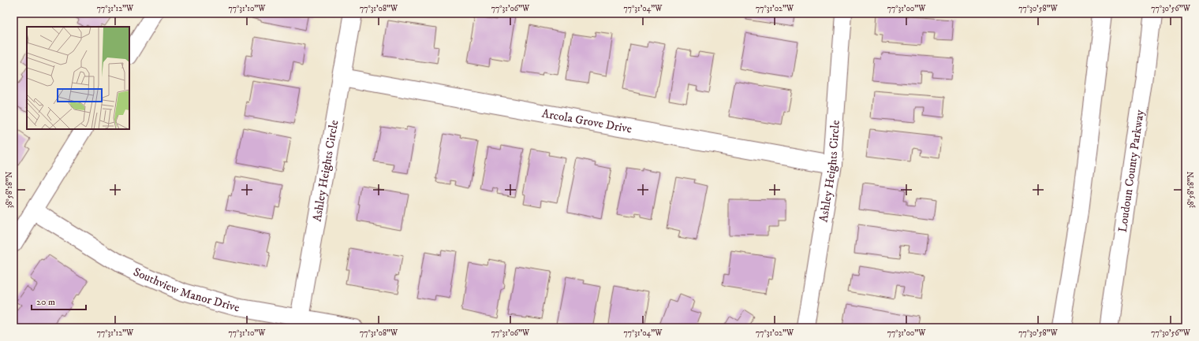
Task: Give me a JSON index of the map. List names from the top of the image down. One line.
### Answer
{"streets":{"street":["Arcola Grove Drive","Ashley Heights Circle","Loudoun County Parkway","Southview Manor Drive"]},"crossings":[["Arcola Grove Drive","Ashley Heights Circle"],["Ashley Heights Circle","Southview Manor Drive"]],"scale_bar":"20 m","coordinates":["77°31'12\"W","77°31'10\"W","77°31'08\"W","77°31'06\"W","77°31'04\"W","77°31'02\"W","77°31'00\"W","77°30'58\"W","77°30'56\"W","38°58'18\"N"]}
